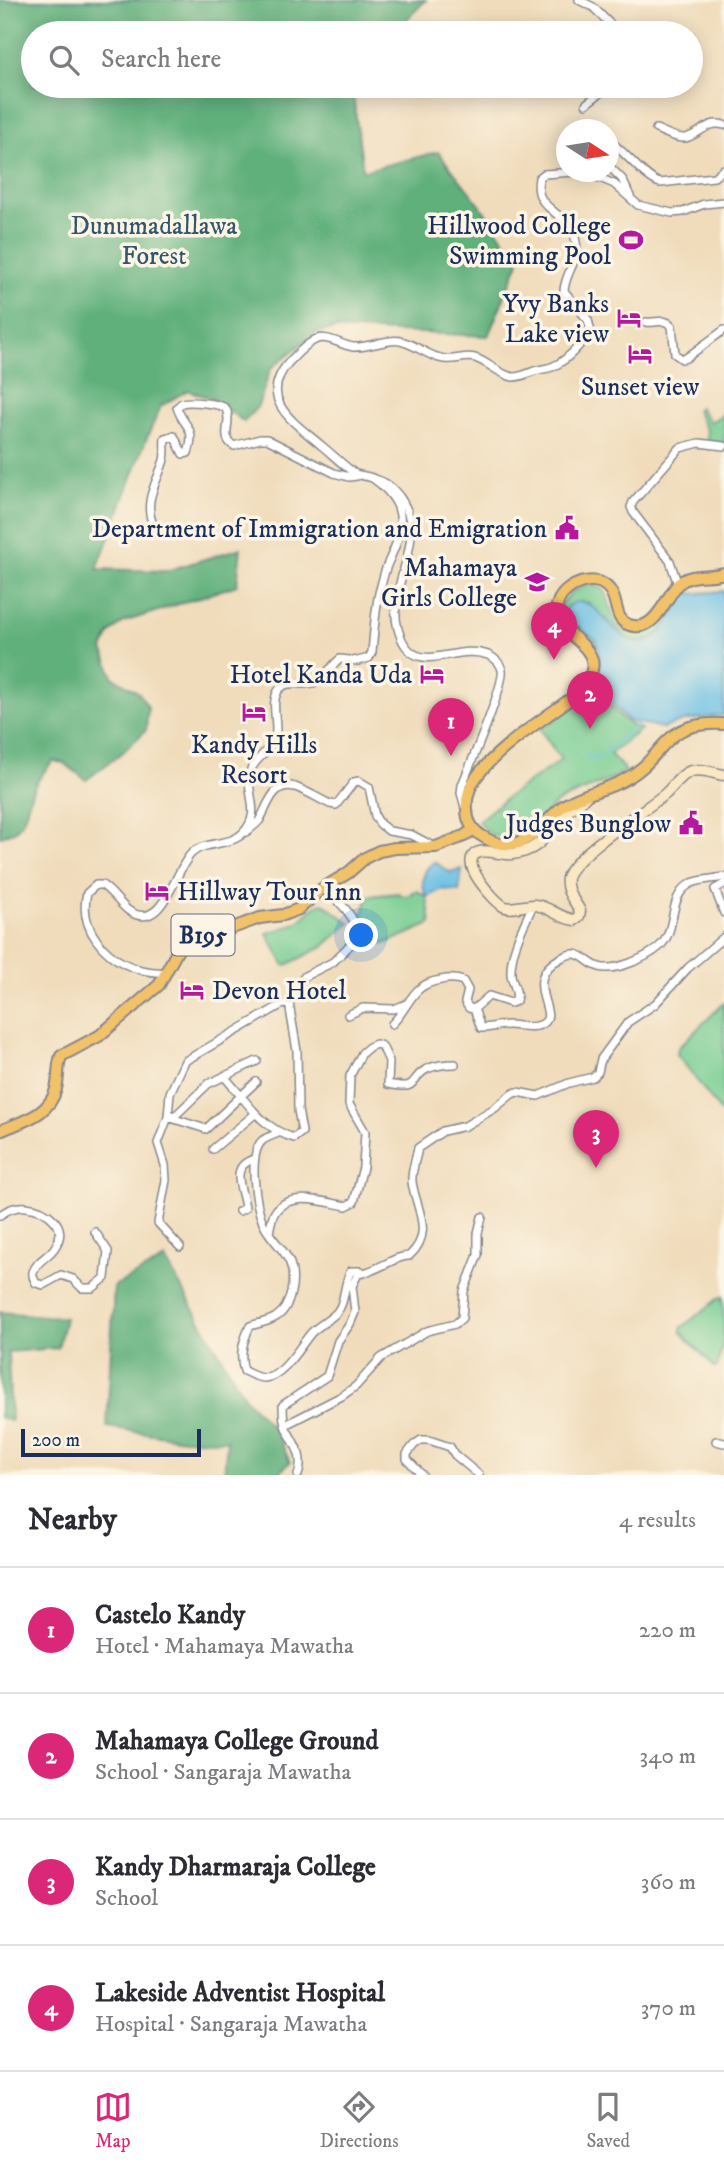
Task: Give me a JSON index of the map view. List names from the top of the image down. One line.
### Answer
{"streets":{"main road":["B195"]},"parks":["Dunumadallawa Forest"],"places":{"sports":["Hillwood College Swimming Pool"],"hotel":["Yvy Banks Lake view","Sunset view","Hotel Kanda Uda","Kandy Hills Resort","Hillway Tour Inn","Devon Hotel"],"public building":["Department of Immigration and Emigration","Judges Bunglow"],"school or university":["Mahamaya Girls College"]},"scale_bar":"200 m","north":"right","page":{"search":"Search here","pins":["4","2","1","3"],"scale":"200 m","heading":["Nearby","4 results"],"list":[{"mark":"1","name":"Castelo Kandy","note":"Hotel · Mahamaya Mawatha","value":"220 m"},{"mark":"2","name":"Mahamaya College Ground","note":"School · Sangaraja Mawatha","value":"340 m"},{"mark":"3","name":"Kandy Dharmaraja College","note":"School","value":"360 m"},{"mark":"4","name":"Lakeside Adventist Hospital","note":"Hospital · Sangaraja Mawatha","value":"370 m"}],"nav":["Map","Directions","Saved"]}}
